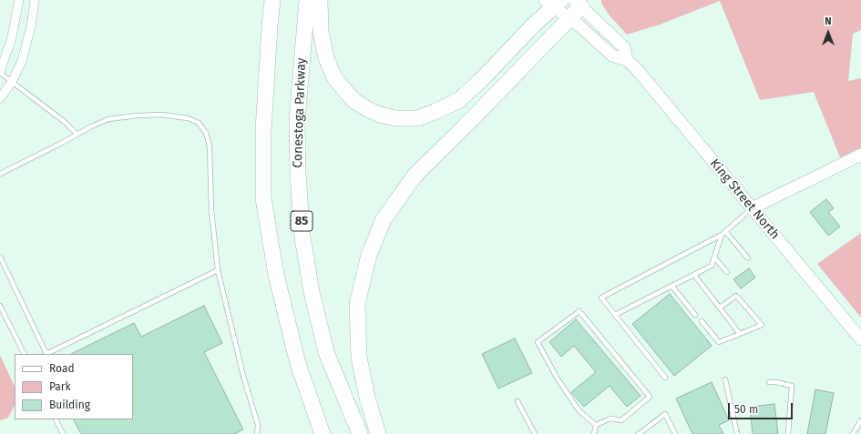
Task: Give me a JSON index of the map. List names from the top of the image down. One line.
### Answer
{"streets":{"highway":["Conestoga Parkway","85"],"main road":["King Street North"]},"legend":["Road","Park","Building"],"scale_bar":"50 m","north":"top"}
